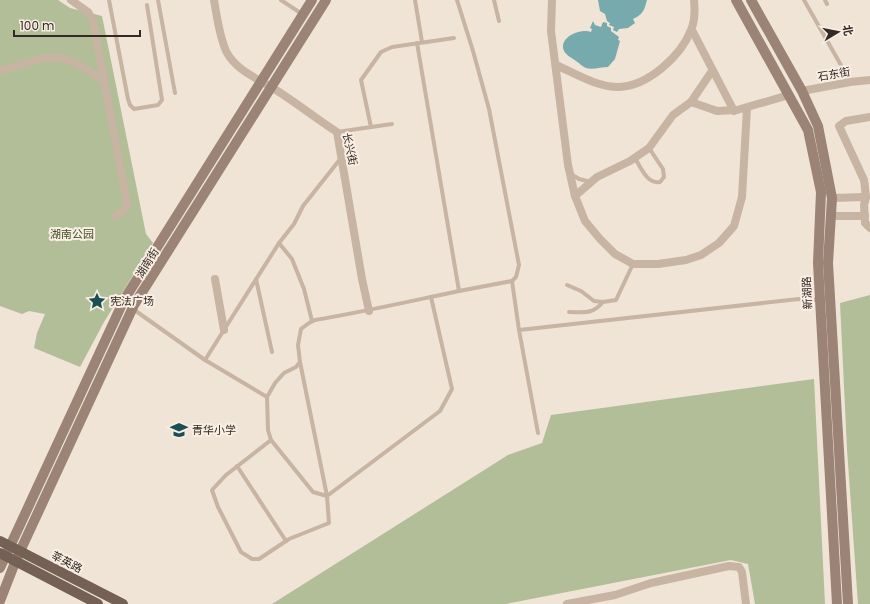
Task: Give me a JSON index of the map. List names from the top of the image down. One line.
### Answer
{"streets":{"main road":["湖南街","新湖路","莘英路"],"street":["石东街","长兴街"]},"crossings":[["石东街","新湖路"],["长兴街","湖南街"],["湖南街","莘英路"]],"parks":["湖南公园"],"places":{"place":["宪法广场"],"school or university":["青华小学"]},"scale_bar":"100 m","north":"right"}
